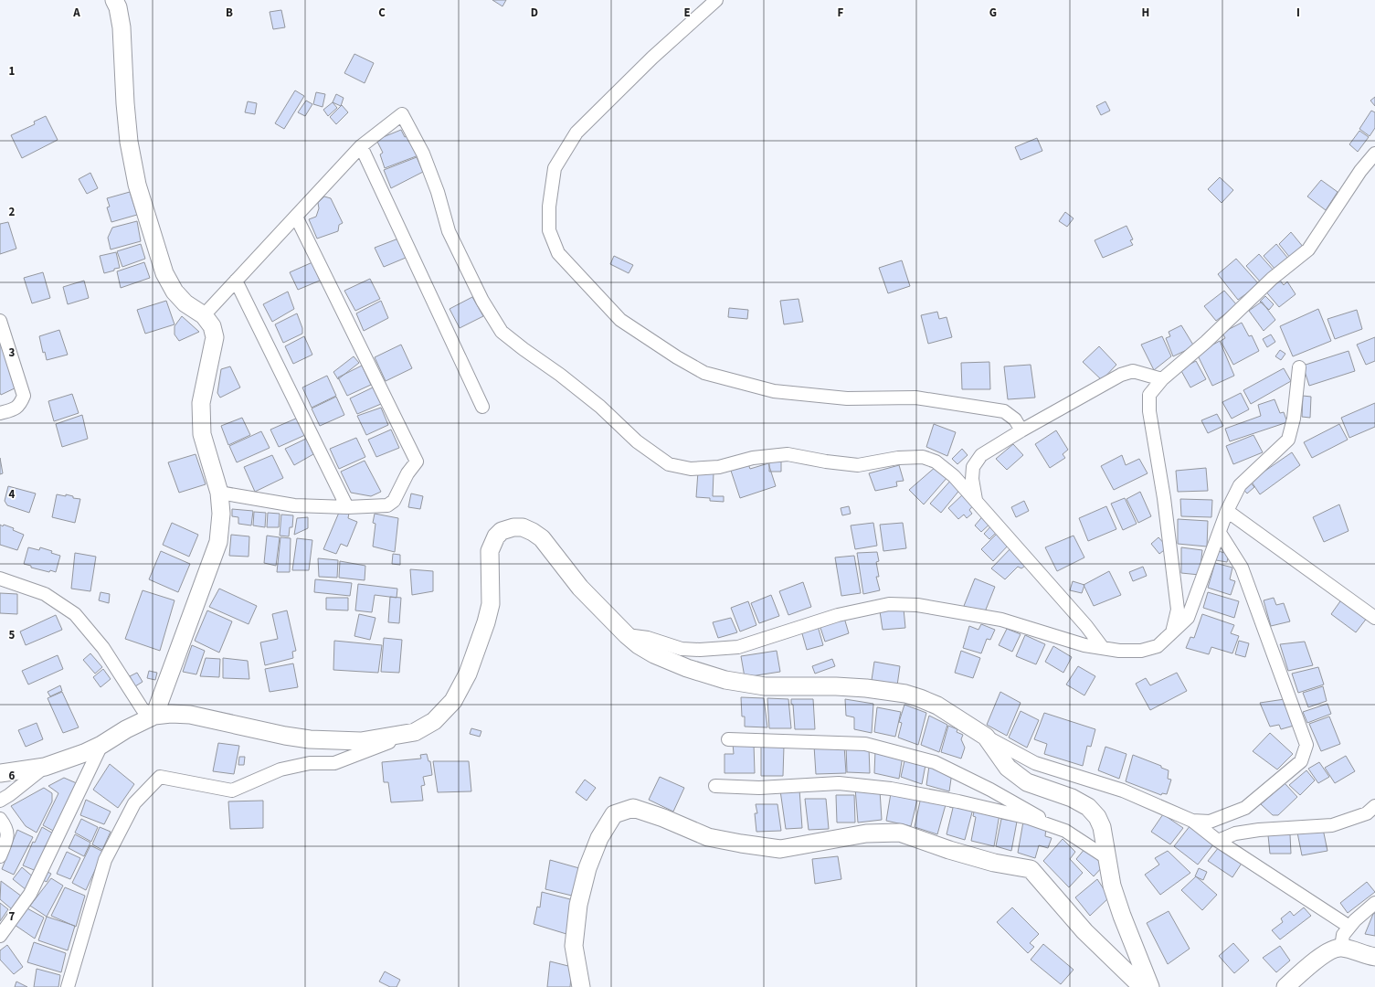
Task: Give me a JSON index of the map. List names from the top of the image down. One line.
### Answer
{"grid":{"columns":["A","B","C","D","E","F","G","H","I"],"rows":["1","2","3","4","5","6","7"]}}
